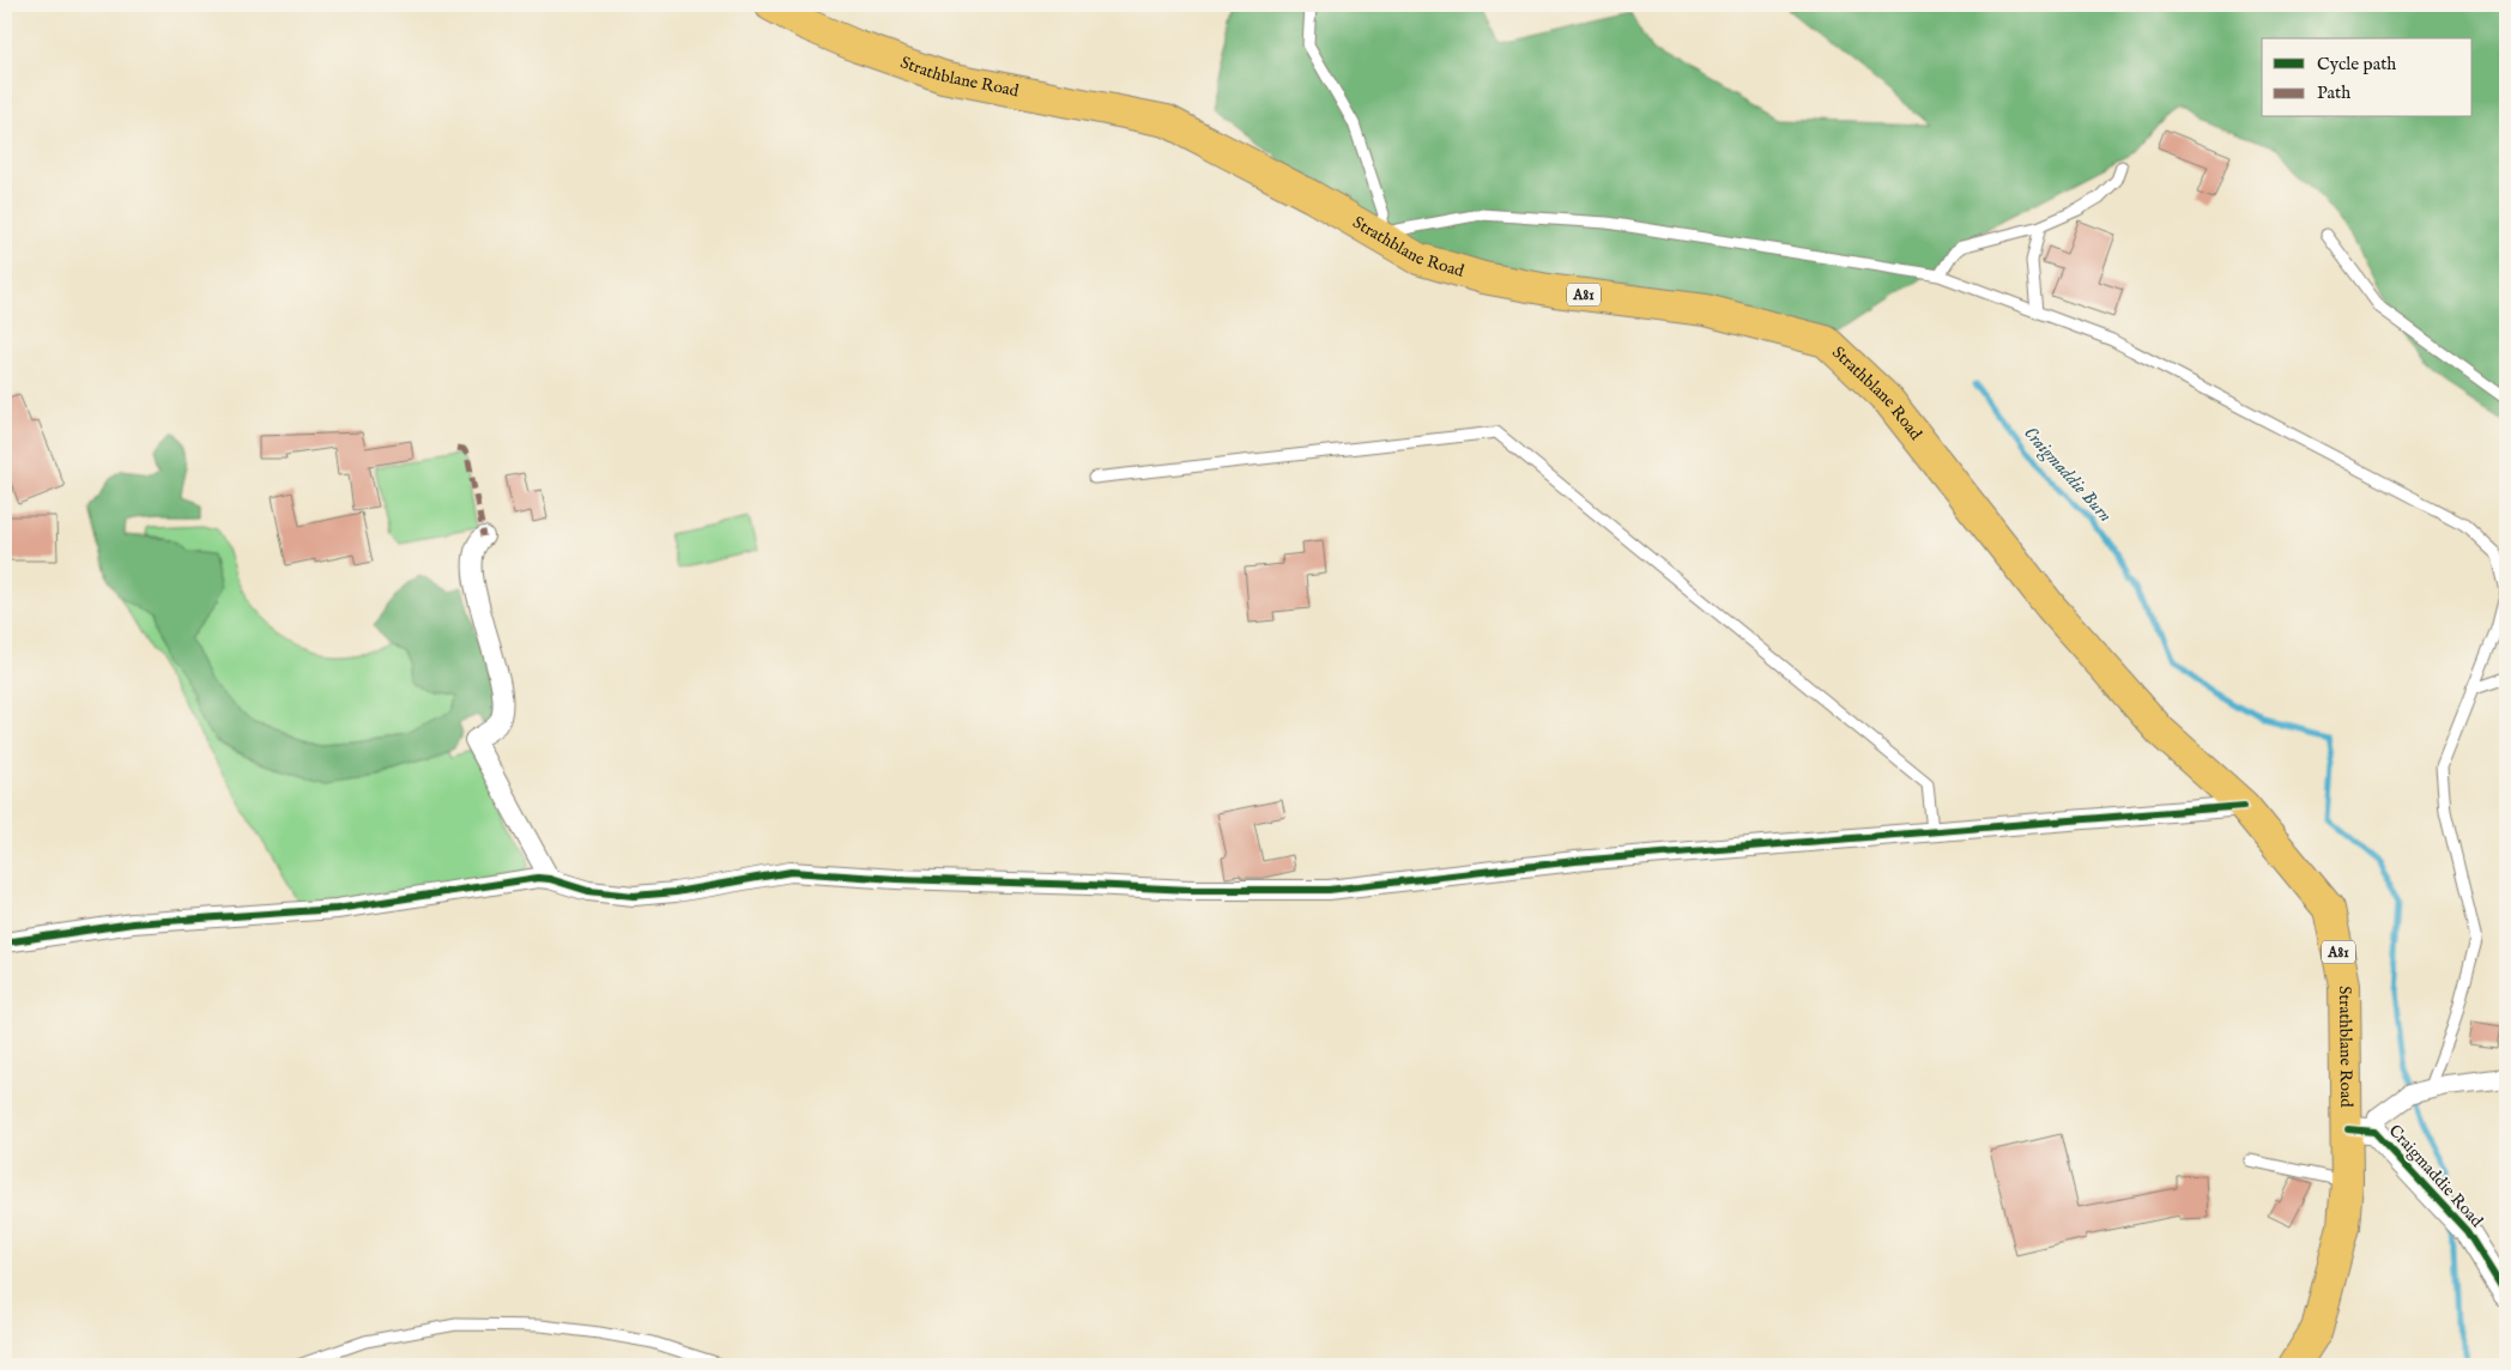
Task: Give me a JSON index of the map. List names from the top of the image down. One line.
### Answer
{"streets":{"main road":["Strathblane Road","A81"],"street":["Craigmaddie Road"]},"crossings":[["Strathblane Road","Craigmaddie Road"]],"water":["Craigmaddie Burn"],"legend":["Cycle path","Path"]}
